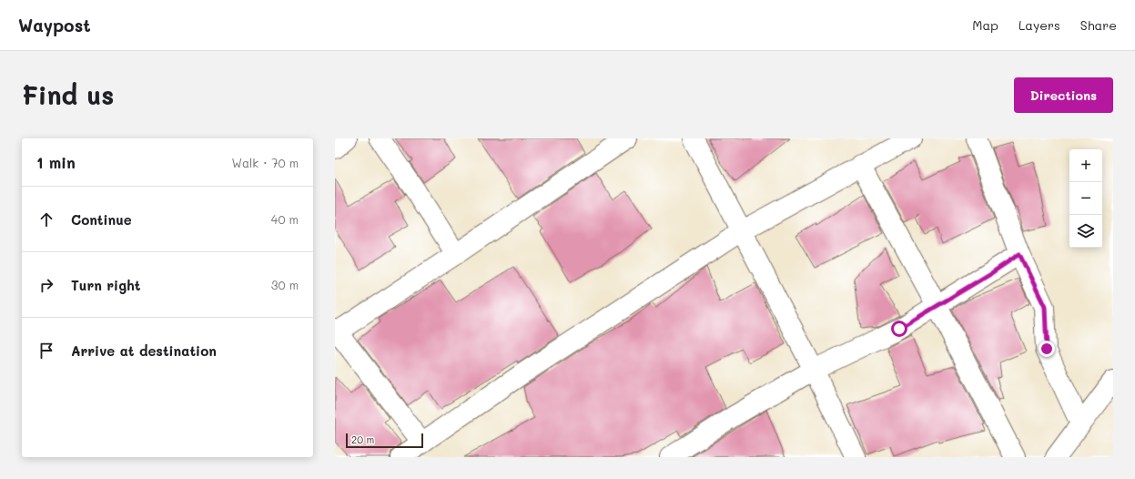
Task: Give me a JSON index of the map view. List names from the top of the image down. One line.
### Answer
{"scale_bar":"20 m","page":{"header":"Waypost","nav":["Map","Layers","Share"],"buttons":"Directions","title":"Find us","heading":["1 min","Walk · 70 m"],"map_buttons":["+","−"],"list":[["Continue","40 m"],["Turn right","30 m"],"Arrive at destination"],"scale":"20 m"}}
